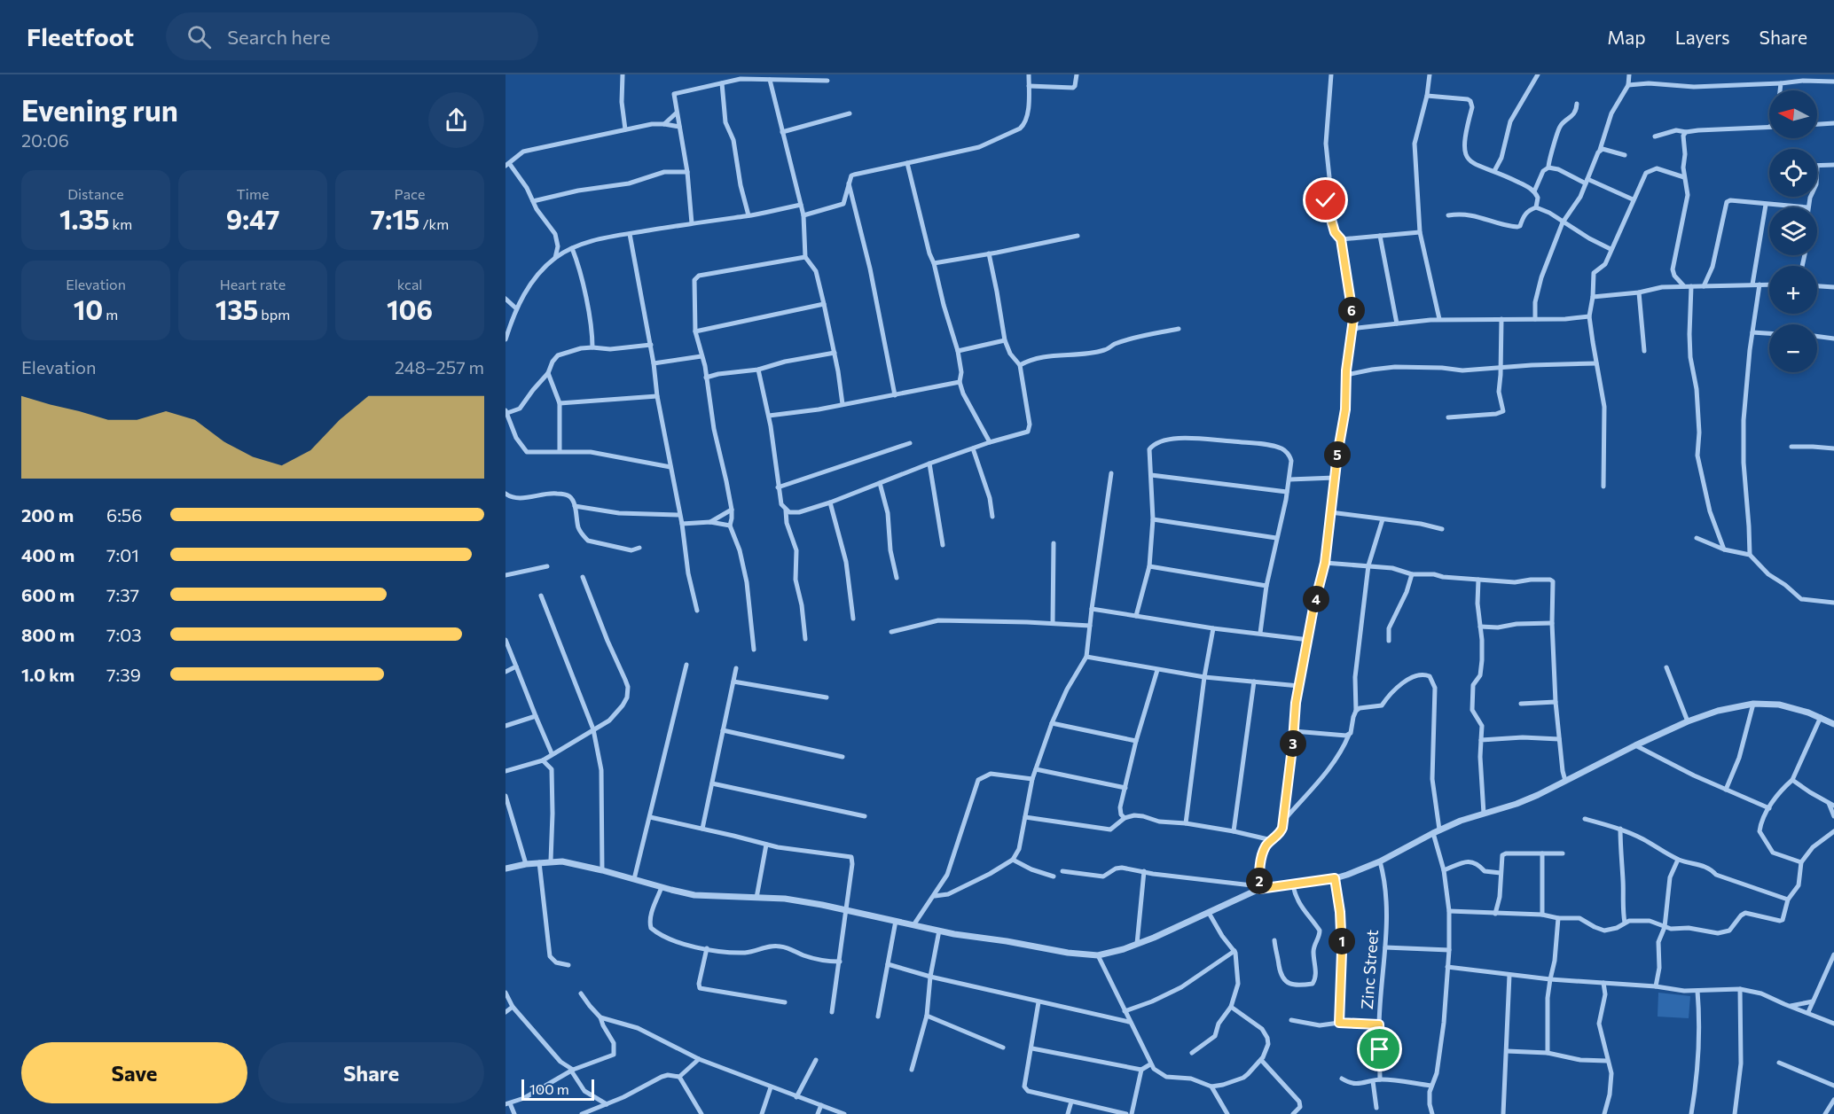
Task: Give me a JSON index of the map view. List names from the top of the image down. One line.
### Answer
{"streets":{"street":["Zinc Street"]},"scale_bar":"100 m","north":"left","page":{"header":"Fleetfoot","search":"Search here","nav":["Map","Layers","Share"],"heading":["Evening run","20:06"],"map_buttons":["+","−"],"stats":[["Distance","1.35 km"],["Time","9:47"],["Pace","7:15 /km"],["Elevation","10 m"],["Heart rate","135 bpm"],["kcal","106"]],"pins":["6","5","4","3","2","1"],"chart":["Elevation","248–257 m"],"list":[{"name":"200 m","note":"6:56"},{"name":"400 m","note":"7:01"},{"name":"600 m","note":"7:37"},{"name":"800 m","note":"7:03"},{"name":"1.0 km","note":"7:39"}],"buttons":["Save","Share"],"scale":"100 m"}}
